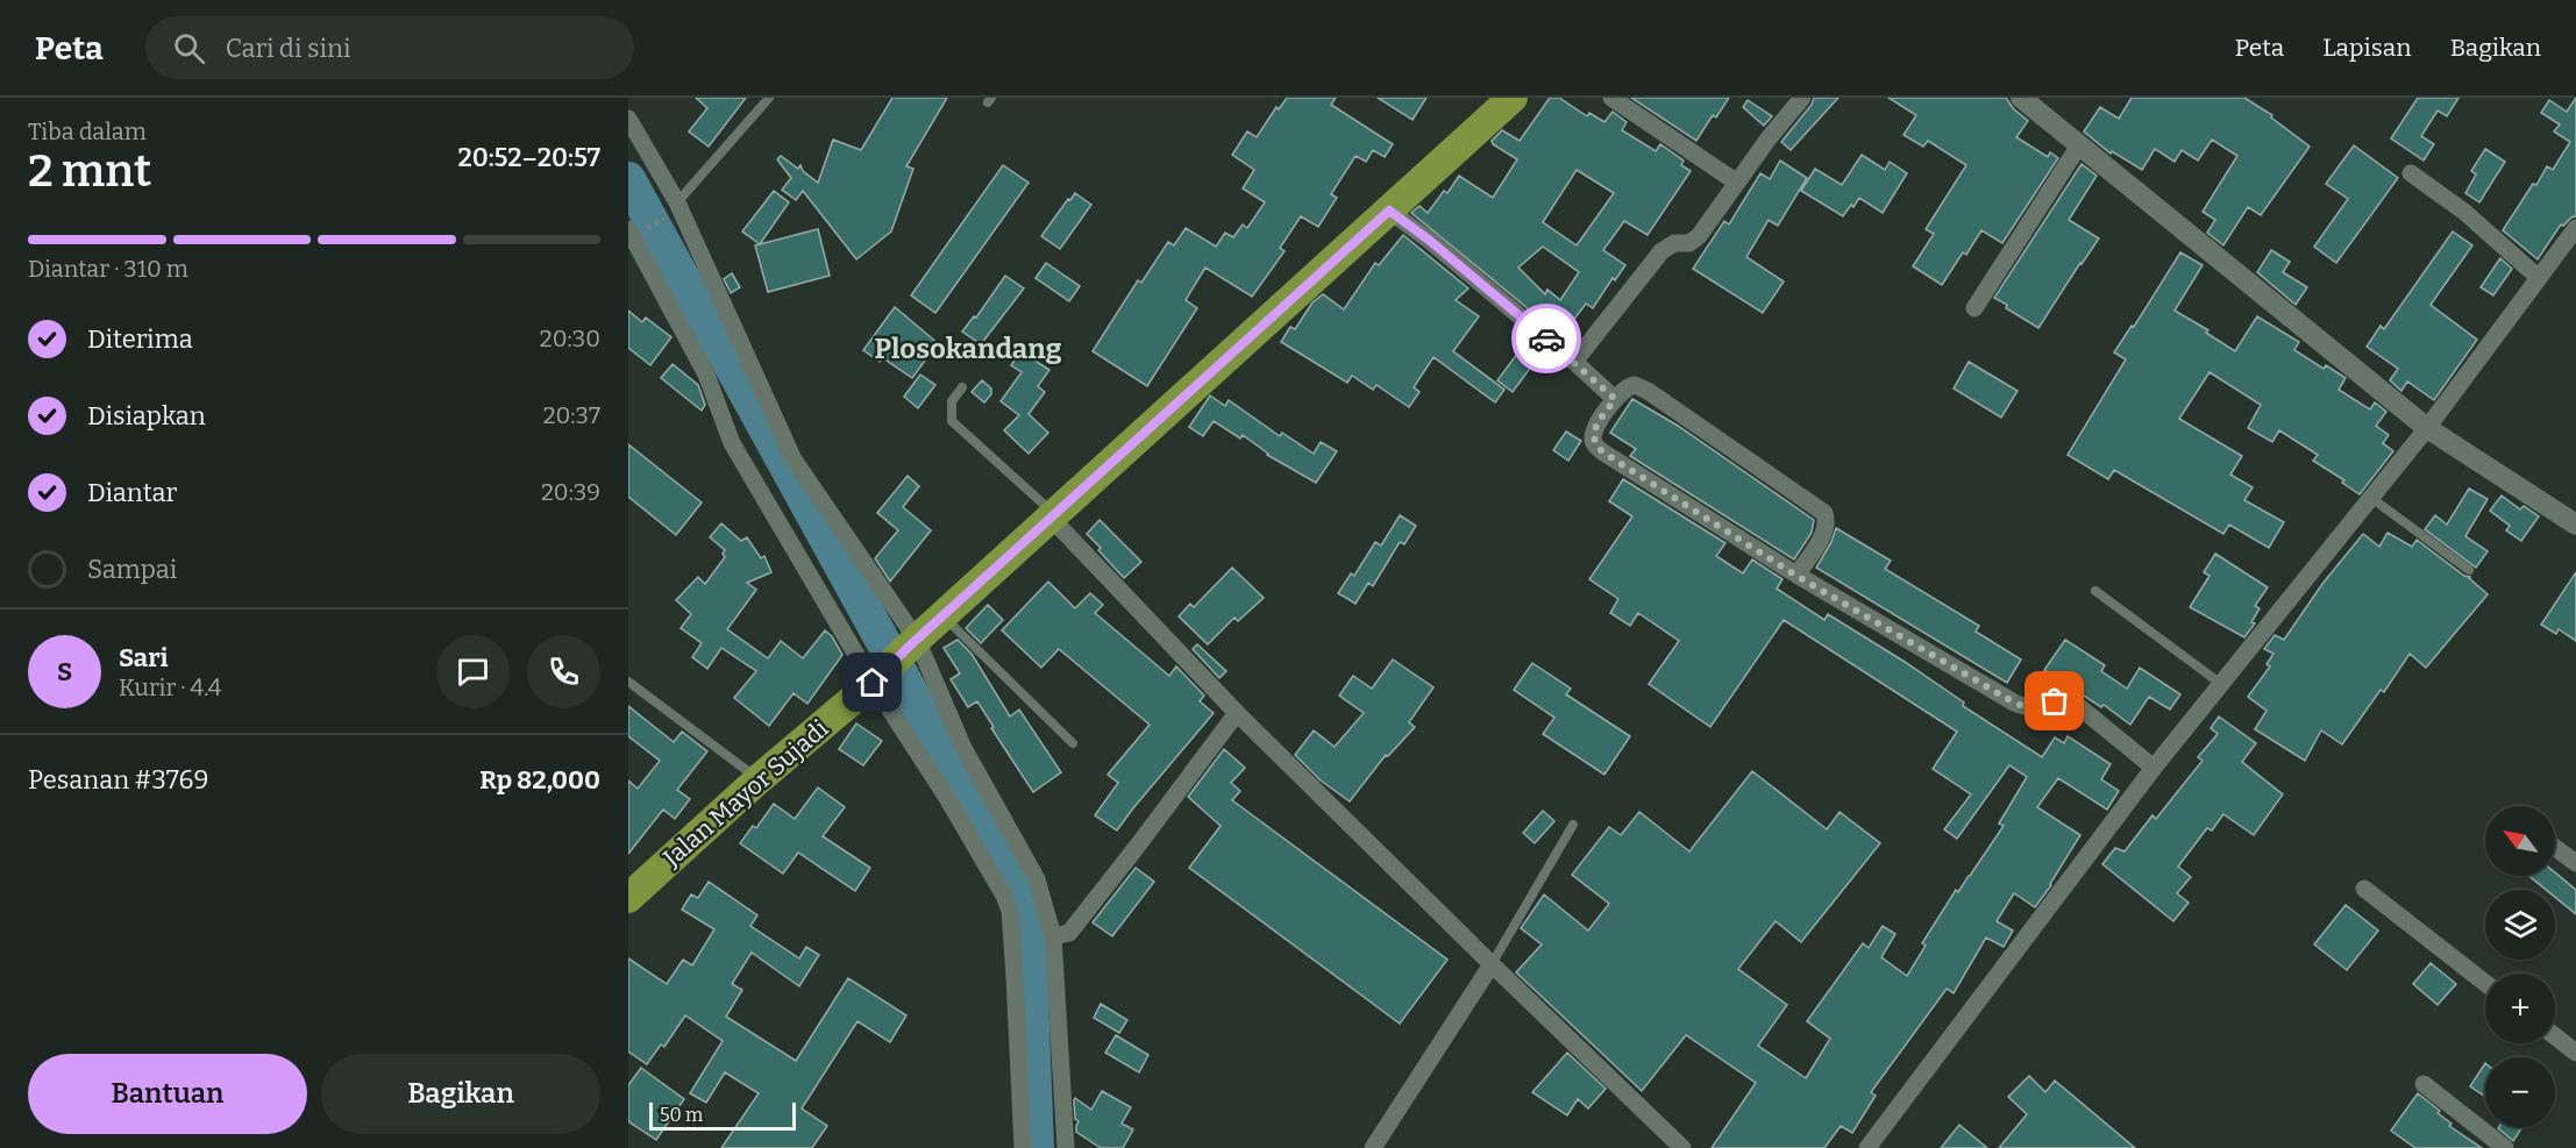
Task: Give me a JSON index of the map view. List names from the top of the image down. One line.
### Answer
{"streets":{"highway":["Jalan Mayor Sujadi"]},"districts":["Plosokandang"],"scale_bar":"50 m","north":"top left","page":{"header":"Peta","search":"Cari di sini","nav":["Peta","Lapisan","Bagikan"],"heading":["2 mnt","Tiba dalam","20:52–20:57"],"panel":["Sari","Kurir · 4.4","Pesanan #3769","Rp 82,000"],"bar":"Diantar · 310 m","list":[["Diterima","20:30"],["Disiapkan","20:37"],["Diantar","20:39"],"Sampai"],"round":"S","map_buttons":["+","−"],"buttons":["Bantuan","Bagikan"],"scale":"50 m"}}
